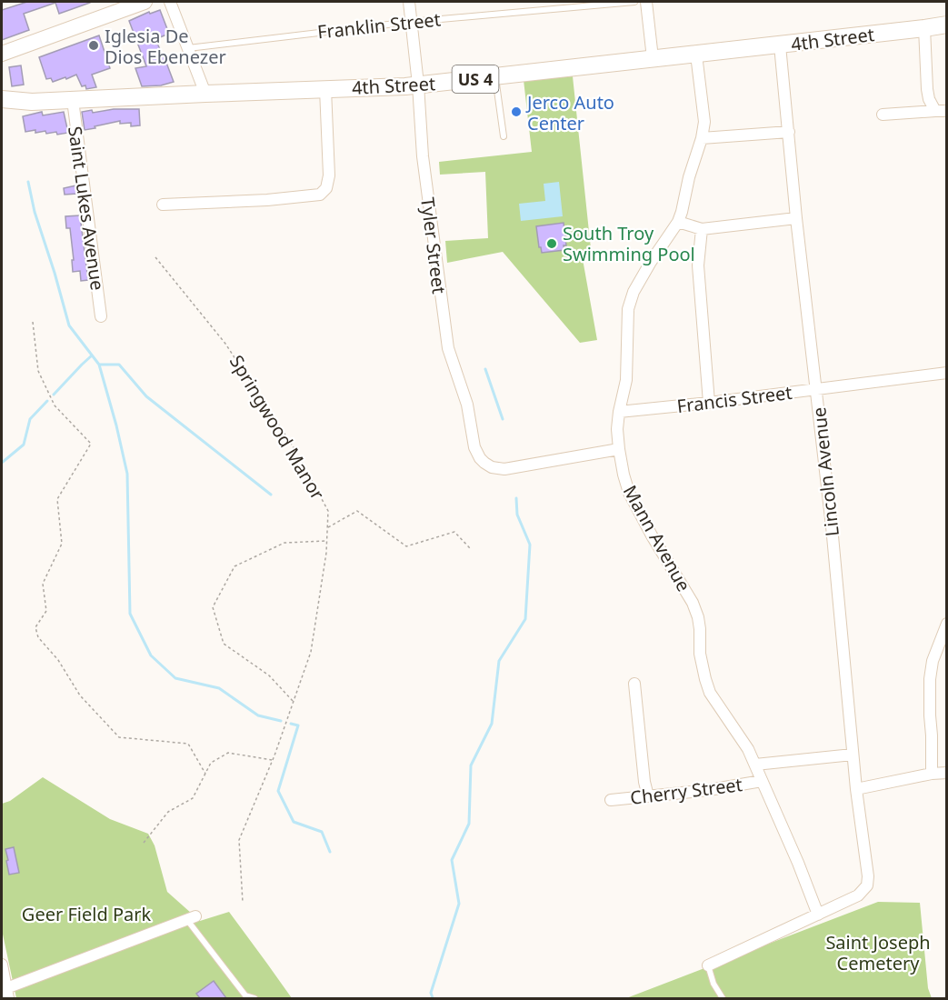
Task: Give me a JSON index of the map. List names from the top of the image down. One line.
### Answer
{"streets":{"main road":["4th Street","US 4"],"street":["Saint Lukes Avenue","Tyler Street","Francis Street","Lincoln Avenue","Mann Avenue","Cherry Street"],"lane":["Franklin Street"],"path":["Springwood Manor"]},"crossings":[["Franklin Street","Tyler Street"],["4th Street","Saint Lukes Avenue"],["4th Street","Tyler Street"],["4th Street","Lincoln Avenue"],["4th Street","Mann Avenue"],["Tyler Street","Mann Avenue"],["Francis Street","Lincoln Avenue"],["Francis Street","Mann Avenue"],["Lincoln Avenue","Mann Avenue"],["Mann Avenue","Cherry Street"]],"parks":["Geer Field Park","Saint Joseph Cemetery"],"places":["Iglesia De Dios Ebenezer","Jerco Auto Center","South Troy Swimming Pool"]}
